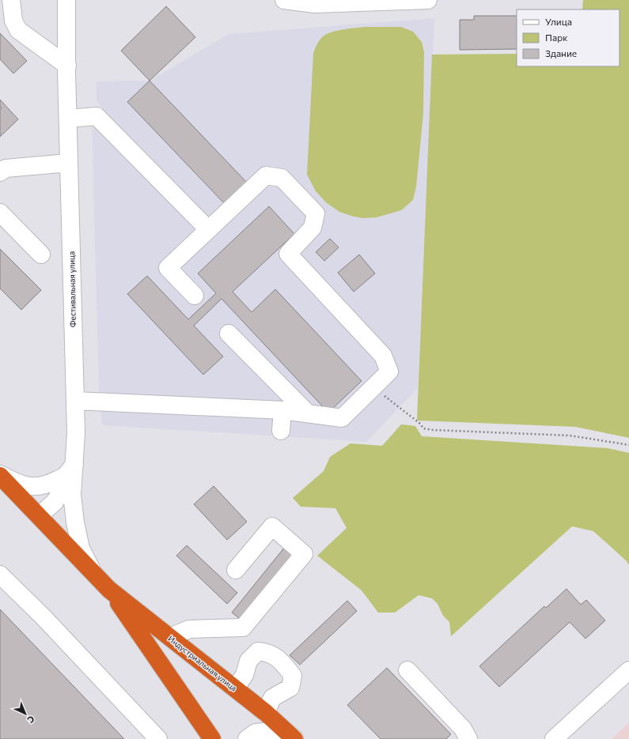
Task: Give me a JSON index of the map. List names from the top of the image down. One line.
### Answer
{"streets":{"highway":["Индустриальная улица"],"street":["Фестивальная улица"]},"crossings":[["Фестивальная улица","Индустриальная улица"]],"legend":["Улица","Парк","Здание"],"north":"bottom right"}
